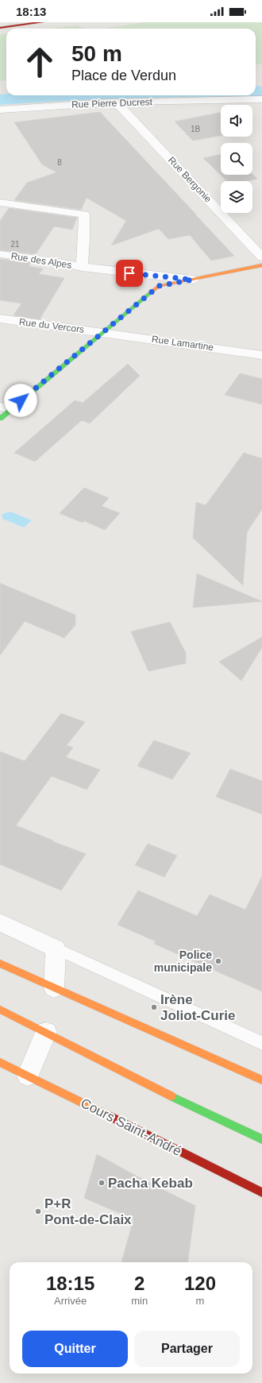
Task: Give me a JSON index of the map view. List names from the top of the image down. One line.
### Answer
{"streets":{"main road":["Cours Saint-André"],"street":["Rue Pierre Ducrest","Rue Bergonie","Rue des Alpes","Rue du Vercors","Rue Lamartine"]},"crossings":[["Rue Pierre Ducrest","Rue Bergonie"],["Rue du Vercors","Rue Lamartine"]],"places":["Police municipale","Irène Joliot-Curie","Pacha Kebab","P+R Pont-de-Claix"],"house_numbers":["1B","8","21"],"page":{"status":"18:13","turn":["50 m","Place de Verdun"],"eta":["18:15","Arrivée","2","min","120","m"],"buttons":["Quitter","Partager"]}}
